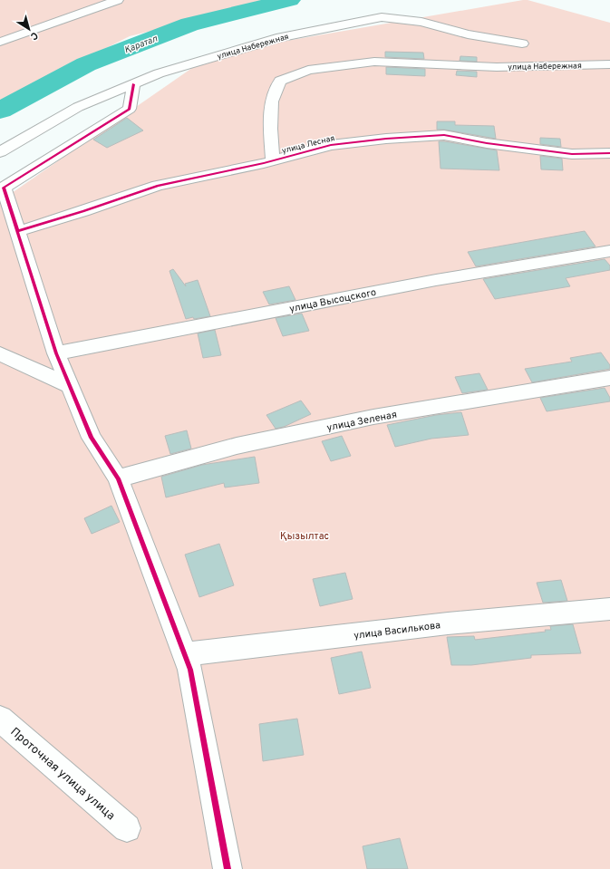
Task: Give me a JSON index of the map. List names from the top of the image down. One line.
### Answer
{"streets":{"street":["улица Набережная","улица Лесная","улица Высоцского","улица Зеленая","улица Василькова","Проточная улица улица"]},"crossings":[["улица Набережная","улица Лесная"]],"water":["Қаратал"],"parks":["Қызылтас"],"north":"bottom right"}
